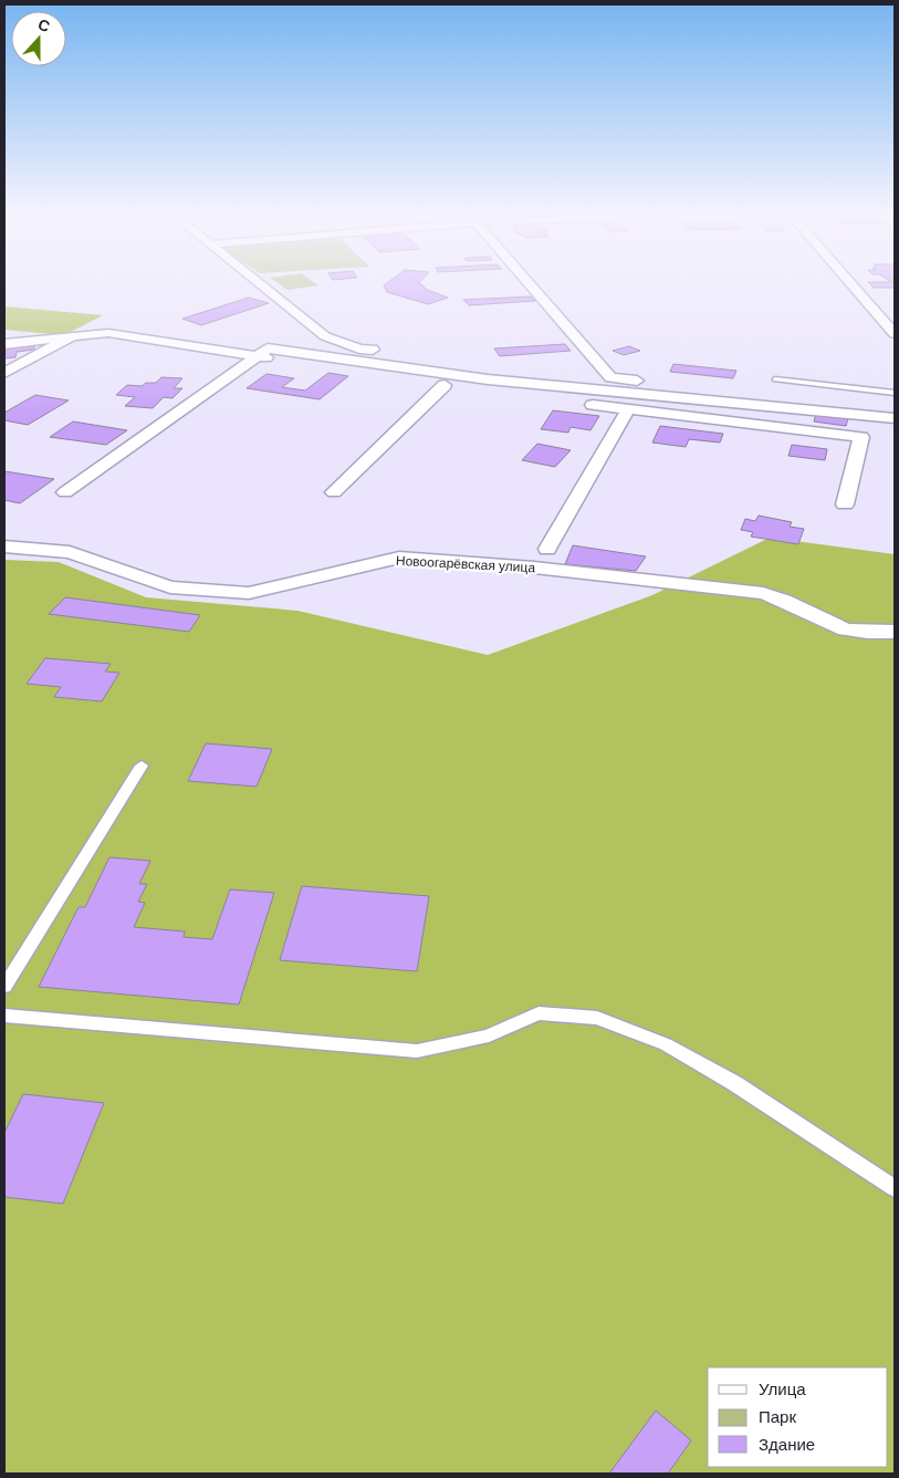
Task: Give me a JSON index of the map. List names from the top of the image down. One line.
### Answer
{"streets":{"street":["Новоогарёвская улица"]},"legend":["Улица","Парк","Здание"],"north":"top"}
